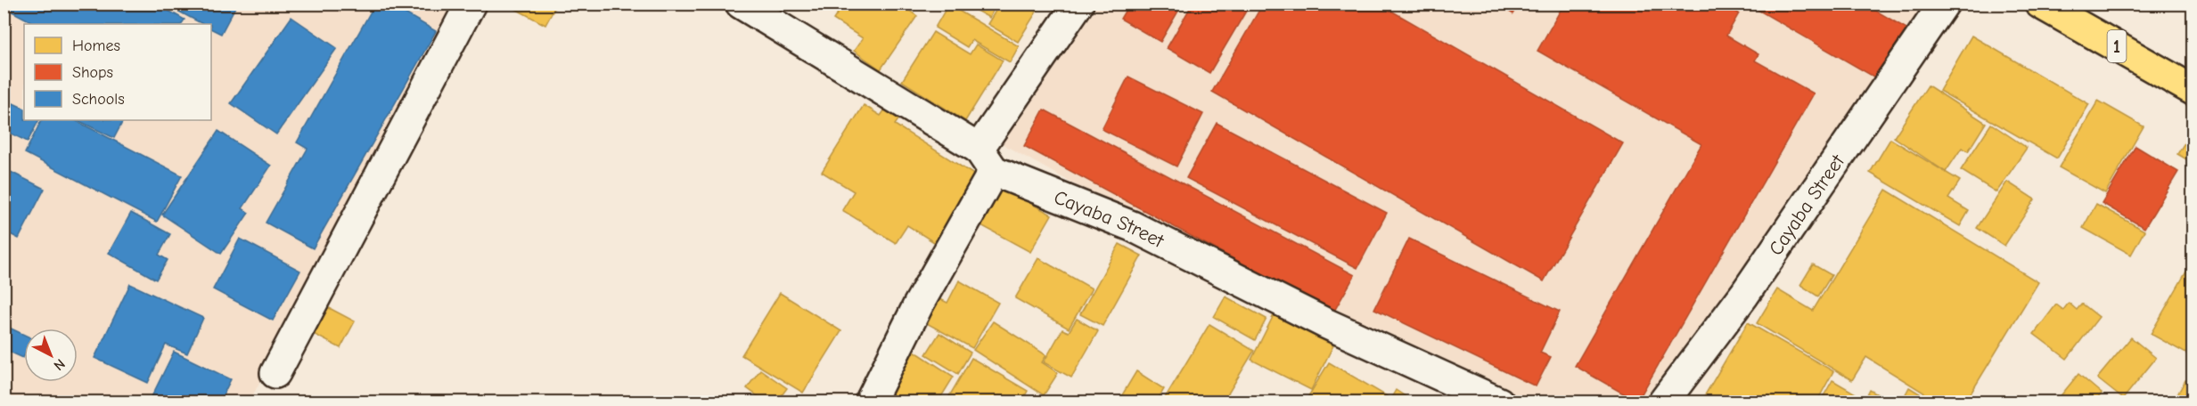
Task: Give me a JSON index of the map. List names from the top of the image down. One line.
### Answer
{"streets":{"main road":["1"],"street":["Cayaba Street"]},"legend":["Homes","Shops","Schools"],"north":"bottom right"}
